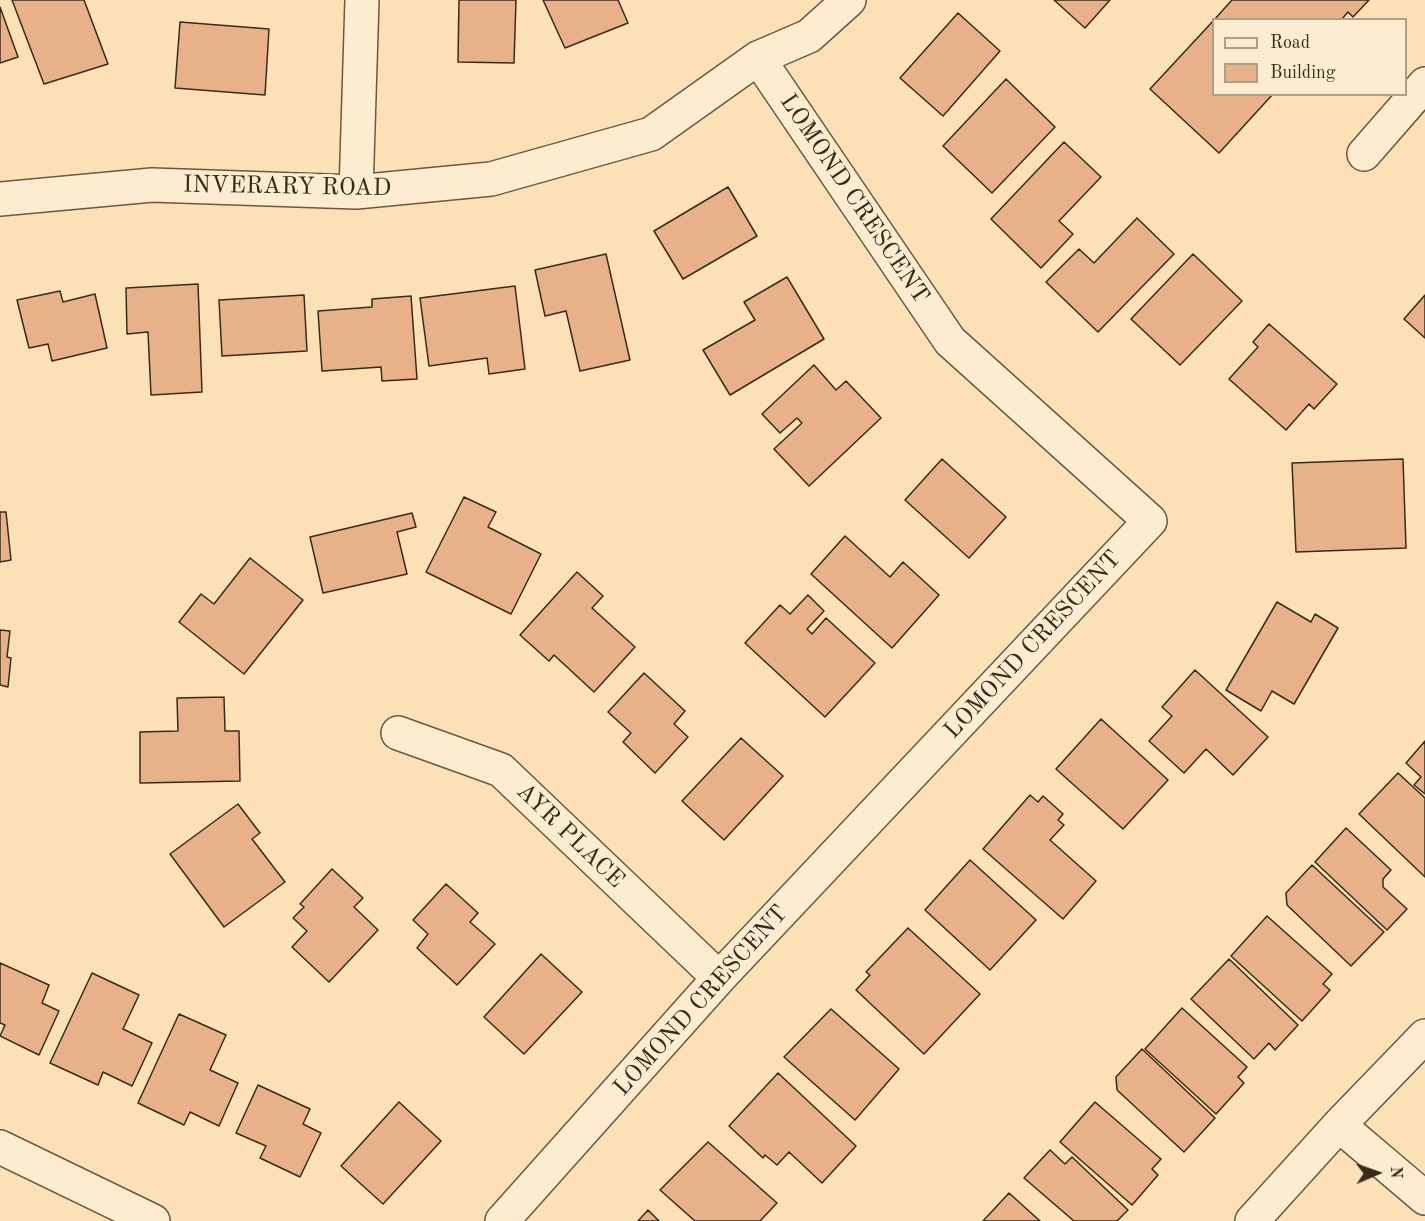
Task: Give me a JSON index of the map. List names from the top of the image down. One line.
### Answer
{"streets":{"street":["INVERARY ROAD","LOMOND CRESCENT","AYR PLACE"]},"crossings":[["INVERARY ROAD","LOMOND CRESCENT"],["LOMOND CRESCENT","AYR PLACE"]],"legend":["Road","Building"],"north":"right"}
